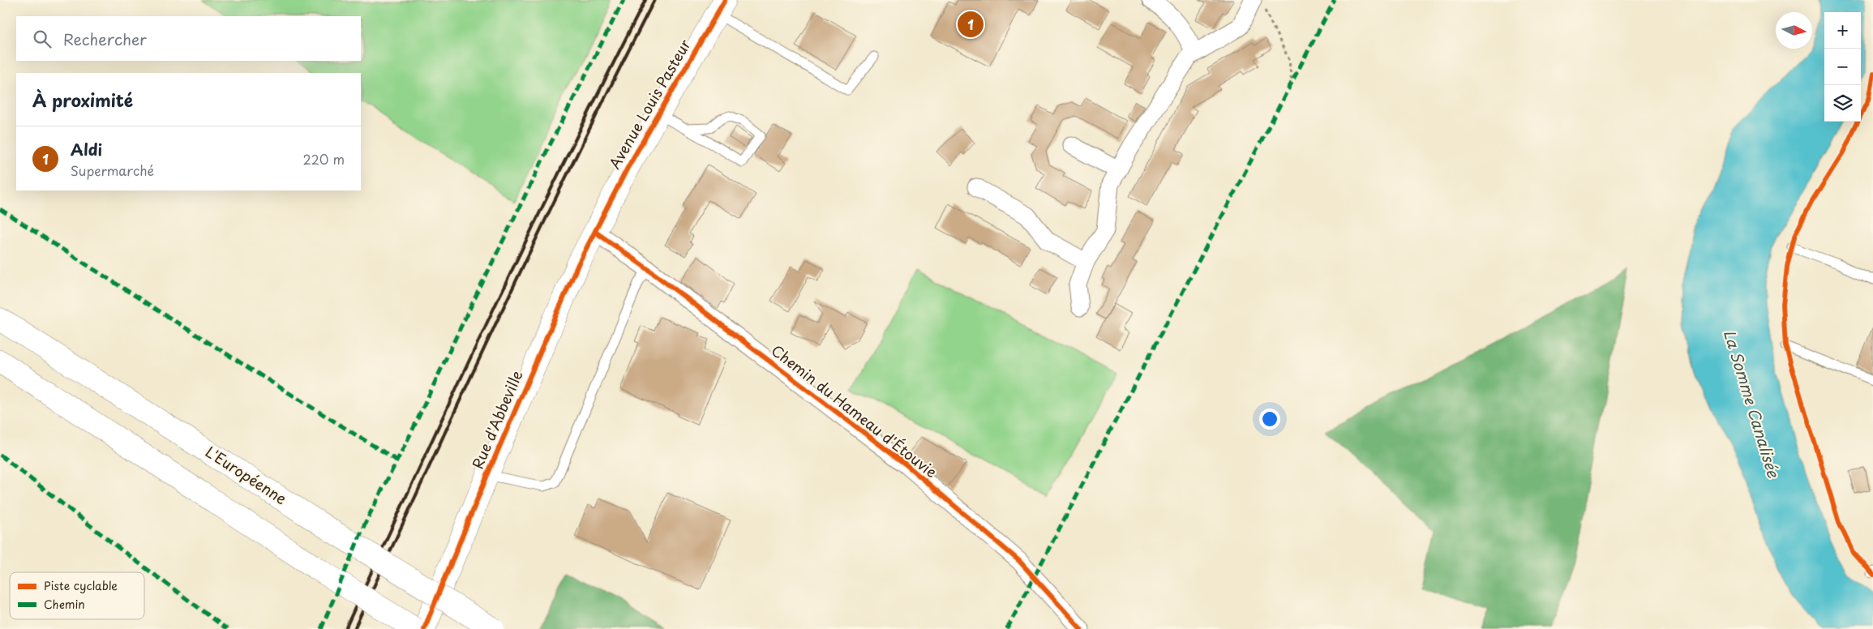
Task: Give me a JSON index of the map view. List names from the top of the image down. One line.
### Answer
{"streets":{"main road":["Avenue Louis Pasteur","Rue d'Abbeville","L'Européenne"],"street":["Chemin du Hameau d'Étouvie"]},"crossings":[["Avenue Louis Pasteur","Chemin du Hameau d'Étouvie"],["Avenue Louis Pasteur","Rue d'Abbeville"],["Chemin du Hameau d'Étouvie","Rue d'Abbeville"]],"water":["La Somme Canalisée"],"legend":["Piste cyclable","Chemin"],"north":"right","page":{"pins":"1","map_buttons":["+","−"],"search":"Rechercher","heading":"À proximité","list":[{"mark":"1","name":"Aldi","note":"Supermarché","value":"220 m"}]}}
